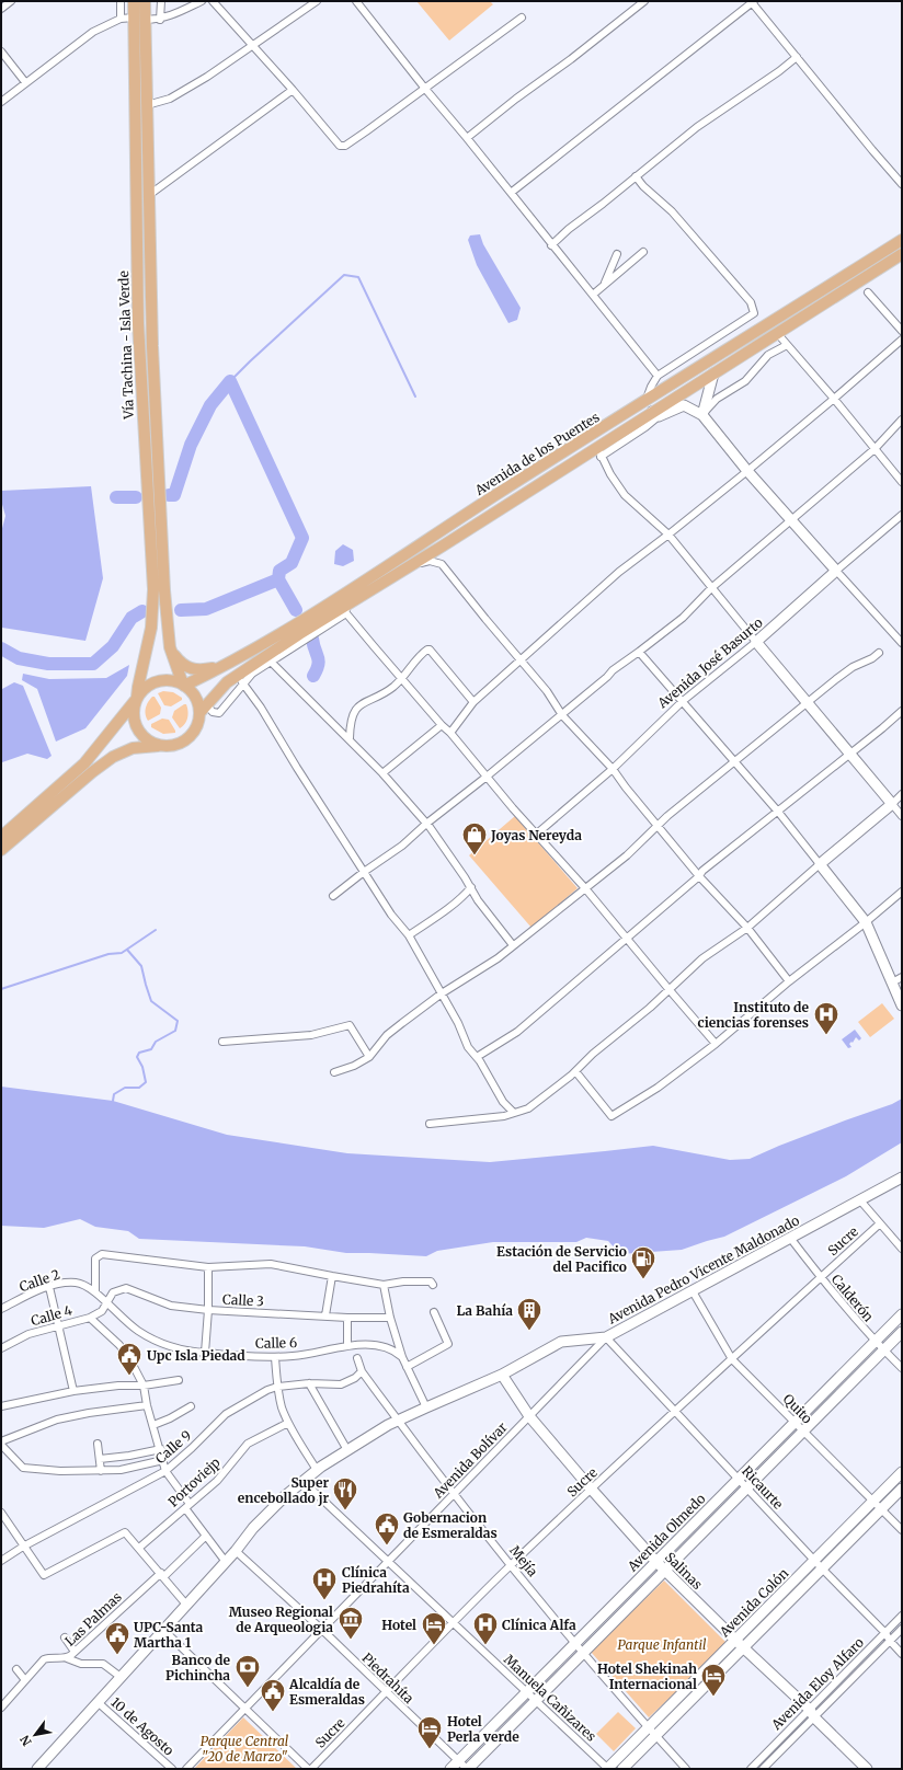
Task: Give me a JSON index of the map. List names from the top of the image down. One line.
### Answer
{"streets":{"main road":["Vía Tachina - Isla Verde","Avenida de los Puentes"],"street":["Avenida José Basurto","Sucre","Avenida Pedro Vicente Maldonado","Calle 2","Calderón","Calle 3","Calle 4","Calle 6","Quito","Calle 9","Avenida Bolívar","Portoviejp","Ricaurte","Avenida Olmedo","Mejía","Salinas","Avenida Colón","Las Palmas","Piedrahíta","Avenida Eloy Alfaro","Manuela Cañizares","10 de Agosto"]},"crossings":[["Vía Tachina - Isla Verde","Avenida de los Puentes"],["Sucre","Calderón"],["Sucre","Quito"],["Sucre","Ricaurte"],["Sucre","Mejía"],["Sucre","Salinas"],["Sucre","Piedrahíta"],["Sucre","Manuela Cañizares"],["Avenida Pedro Vicente Maldonado","Calderón"],["Avenida Pedro Vicente Maldonado","Quito"],["Avenida Pedro Vicente Maldonado","Avenida Bolívar"],["Avenida Pedro Vicente Maldonado","Ricaurte"],["Avenida Pedro Vicente Maldonado","Mejía"],["Avenida Pedro Vicente Maldonado","Salinas"],["Avenida Pedro Vicente Maldonado","Piedrahíta"],["Avenida Pedro Vicente Maldonado","Manuela Cañizares"],["Avenida Pedro Vicente Maldonado","10 de Agosto"],["Calle 2","Calle 3"],["Calle 2","Calle 4"],["Calle 2","Calle 6"],["Calderón","Avenida Olmedo"],["Calle 3","Calle 4"],["Calle 3","Calle 6"],["Calle 4","Calle 6"],["Quito","Avenida Olmedo"],["Quito","Avenida Colón"],["Calle 9","Mejía"],["Avenida Bolívar","Ricaurte"],["Avenida Bolívar","Mejía"],["Avenida Bolívar","Salinas"],["Avenida Bolívar","Piedrahíta"],["Avenida Bolívar","Manuela Cañizares"],["Ricaurte","Avenida Olmedo"],["Ricaurte","Avenida Colón"],["Ricaurte","Avenida Eloy Alfaro"],["Avenida Olmedo","Mejía"],["Avenida Olmedo","Salinas"],["Avenida Olmedo","Piedrahíta"],["Avenida Olmedo","Manuela Cañizares"],["Mejía","Avenida Colón"],["Salinas","Avenida Colón"],["Salinas","Avenida Eloy Alfaro"],["Avenida Colón","Manuela Cañizares"]],"parks":["Parque Infantil","Parque Central \"20 de Marzo\""],"places":{"shop":["Joyas Nereyda"],"hospital":["Instituto de ciencias forenses","Clínica Piedrahíta","Clínica Alfa"],"fuel station":["Estación de Servicio del Pacifico"],"building":["La Bahía"],"public building":["Upc Isla Piedad","Gobernacion de Esmeraldas","UPC-Santa Martha 1","Alcaldía de Esmeraldas"],"restaurant":["Super encebollado jr"],"museum":["Museo Regional de Arqueologia"],"hotel":["Hotel","Hotel Shekinah Internacional","Hotel Perla verde"],"bank":["Banco de Pichincha"]},"north":"bottom left"}
